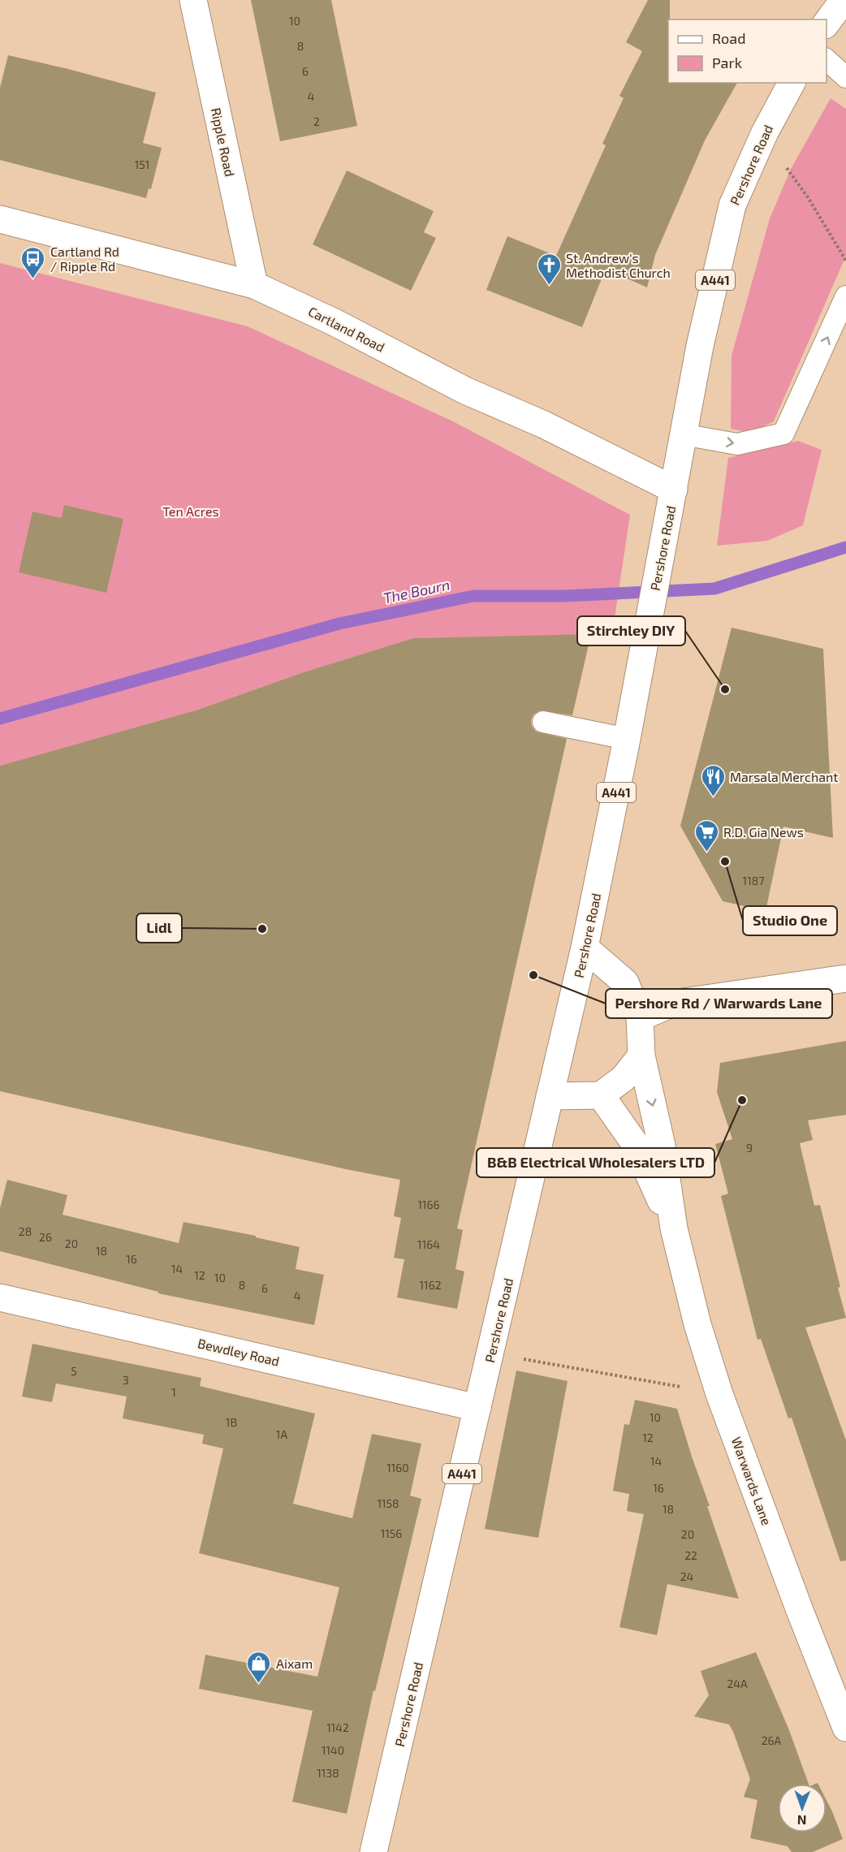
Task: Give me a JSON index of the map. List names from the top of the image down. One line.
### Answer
{"streets":{"street":["Ripple Road","Pershore Road","A441","Cartland Road","Bewdley Road","Warwards Lane"]},"crossings":[["Ripple Road","Cartland Road"],["Pershore Road","Cartland Road"],["Pershore Road","Bewdley Road"]],"water":["The Bourn"],"parks":["Ten Acres"],"places":{"bus stop":["Cartland Rd / Ripple Rd"],"church":["St. Andrew's Methodist Church"],"other":["Stirchley DIY","Studio One","Lidl","Pershore Rd / Warwards Lane","B&B Electrical Wholesalers LTD"],"restaurant":["Marsala Merchant"],"supermarket":["R.D. Gia News"],"shop":["Aixam"]},"house_numbers":["10","8","6","4","2","151","1187","9","1166","28","26","20","1164","18","16","14","12","10","8","1162","6","4","5","3","1","10","1B","1A","12","14","1160","16","1158","18","1156","20","22","24","24A","1142","26A","1140","1138"],"legend":["Road","Park"],"north":"bottom"}
